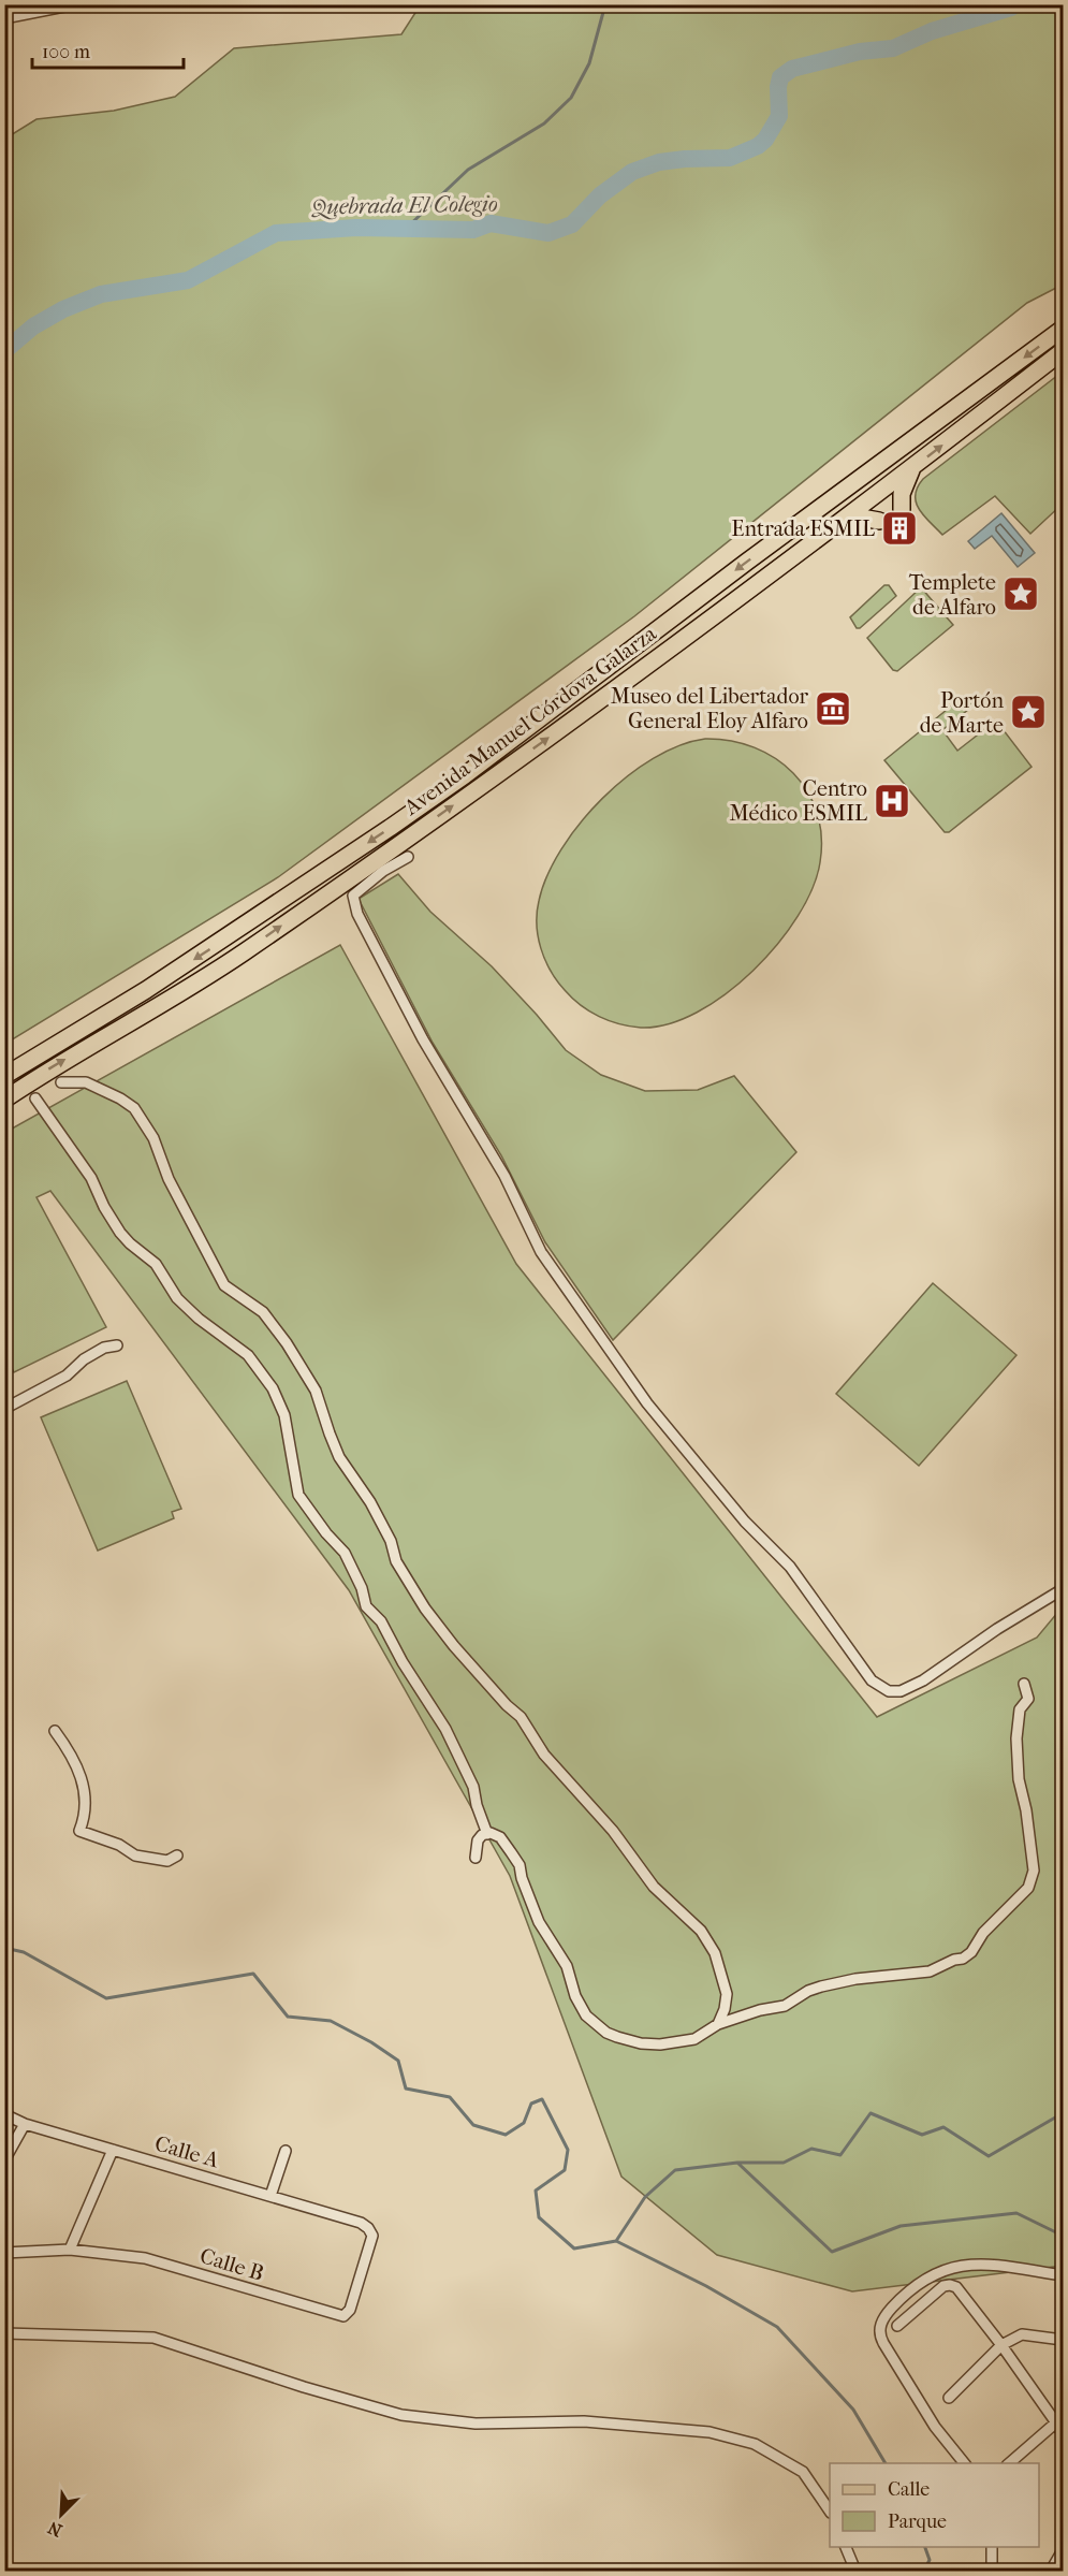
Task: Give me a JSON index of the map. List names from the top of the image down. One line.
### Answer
{"streets":{"main road":["Avenida Manuel Córdova Galarza"],"street":["Calle A","Calle B"]},"crossings":[["Calle A","Calle B"]],"water":["Quebrada El Colegio"],"places":{"building":["Entrada ESMIL"],"place":["Templete de Alfaro","Portón de Marte"],"museum":["Museo del Libertador General Eloy Alfaro"],"hospital":["Centro Médico ESMIL"]},"legend":["Calle","Parque"],"scale_bar":"100 m","north":"bottom left"}
